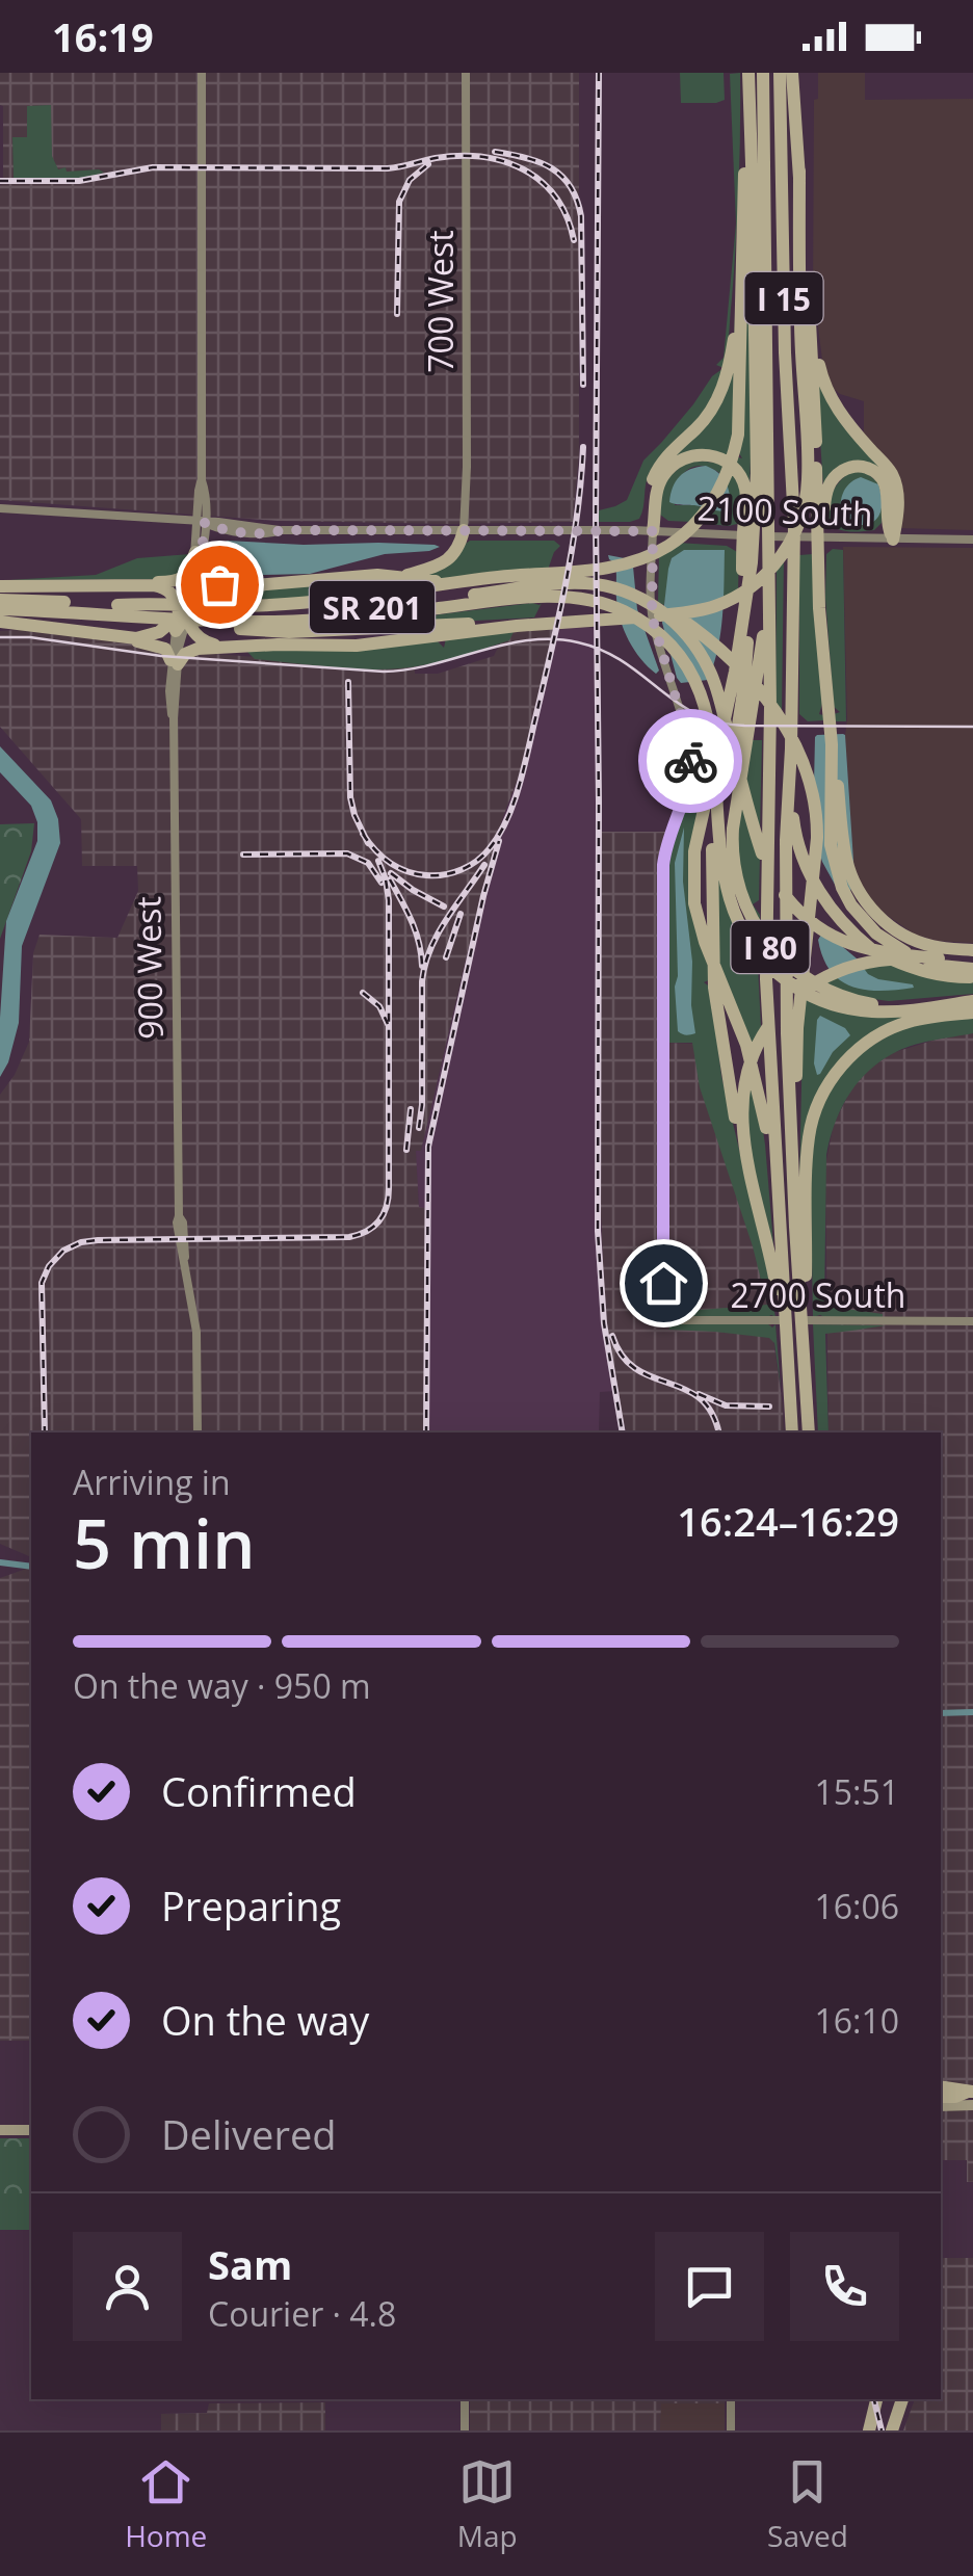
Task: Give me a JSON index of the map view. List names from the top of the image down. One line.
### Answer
{"streets":{"highway":["I 15","SR 201","I 80"],"main road":["700 West","2100 South","900 West","2700 South"]},"crossings":[["I 15","I 80"],["700 West","2100 South"],["2100 South","900 West"],["2100 South","2700 South"],["SR 201","I 80"]],"page":{"status":"16:19","heading":["5 min","Arriving in","16:24–16:29"],"panel":["Sam","Courier · 4.8"],"bar":"On the way · 950 m","list":[["Confirmed","15:51"],["Preparing","16:06"],["On the way","16:10"],"Delivered"],"tabs":["Home","Map","Saved"]}}
